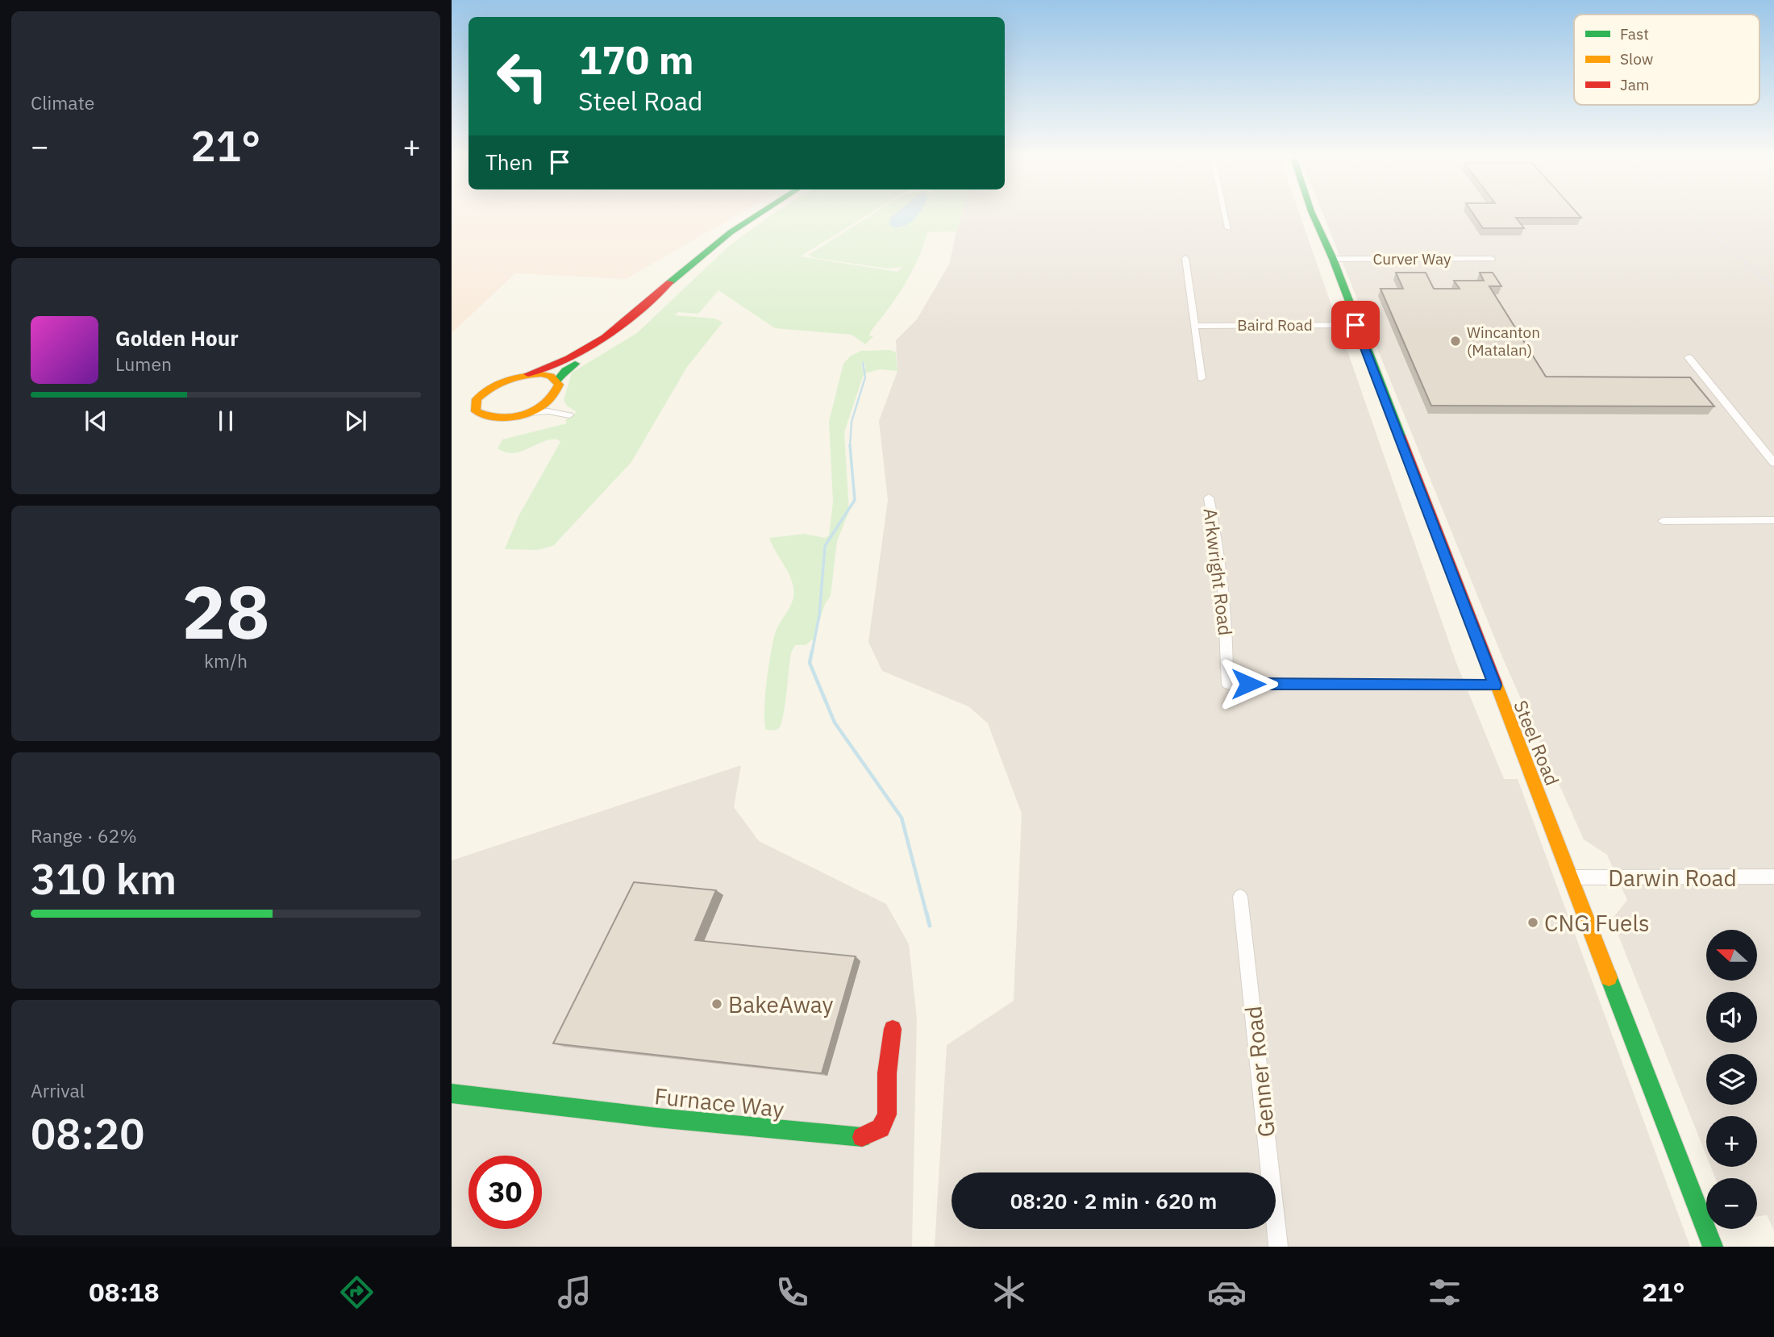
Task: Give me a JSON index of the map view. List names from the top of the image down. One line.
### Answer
{"streets":{"street":["Curver Way","Baird Road","Arkwright Road","Steel Road","Darwin Road","Genner Road","Furnace Way"]},"crossings":[["Curver Way","Steel Road"],["Baird Road","Steel Road"],["Arkwright Road","Steel Road"],["Steel Road","Darwin Road"]],"places":["Wincanton (Matalan)","CNG Fuels","BakeAway"],"legend":["Fast","Slow","Jam"],"north":"left","page":{"tile":["Climate",["28","km/h"],["Range · 62%","310 km"],["Arrival","08:20"]],"turn":["170 m","Steel Road"],"heat":["−","21°","+"],"then":"Then","song":["Golden Hour","Lumen"],"map_buttons":["+","−"],"limit":"30","trip":"08:20 · 2 min · 620 m","tabs":["08:18","21°"]}}
